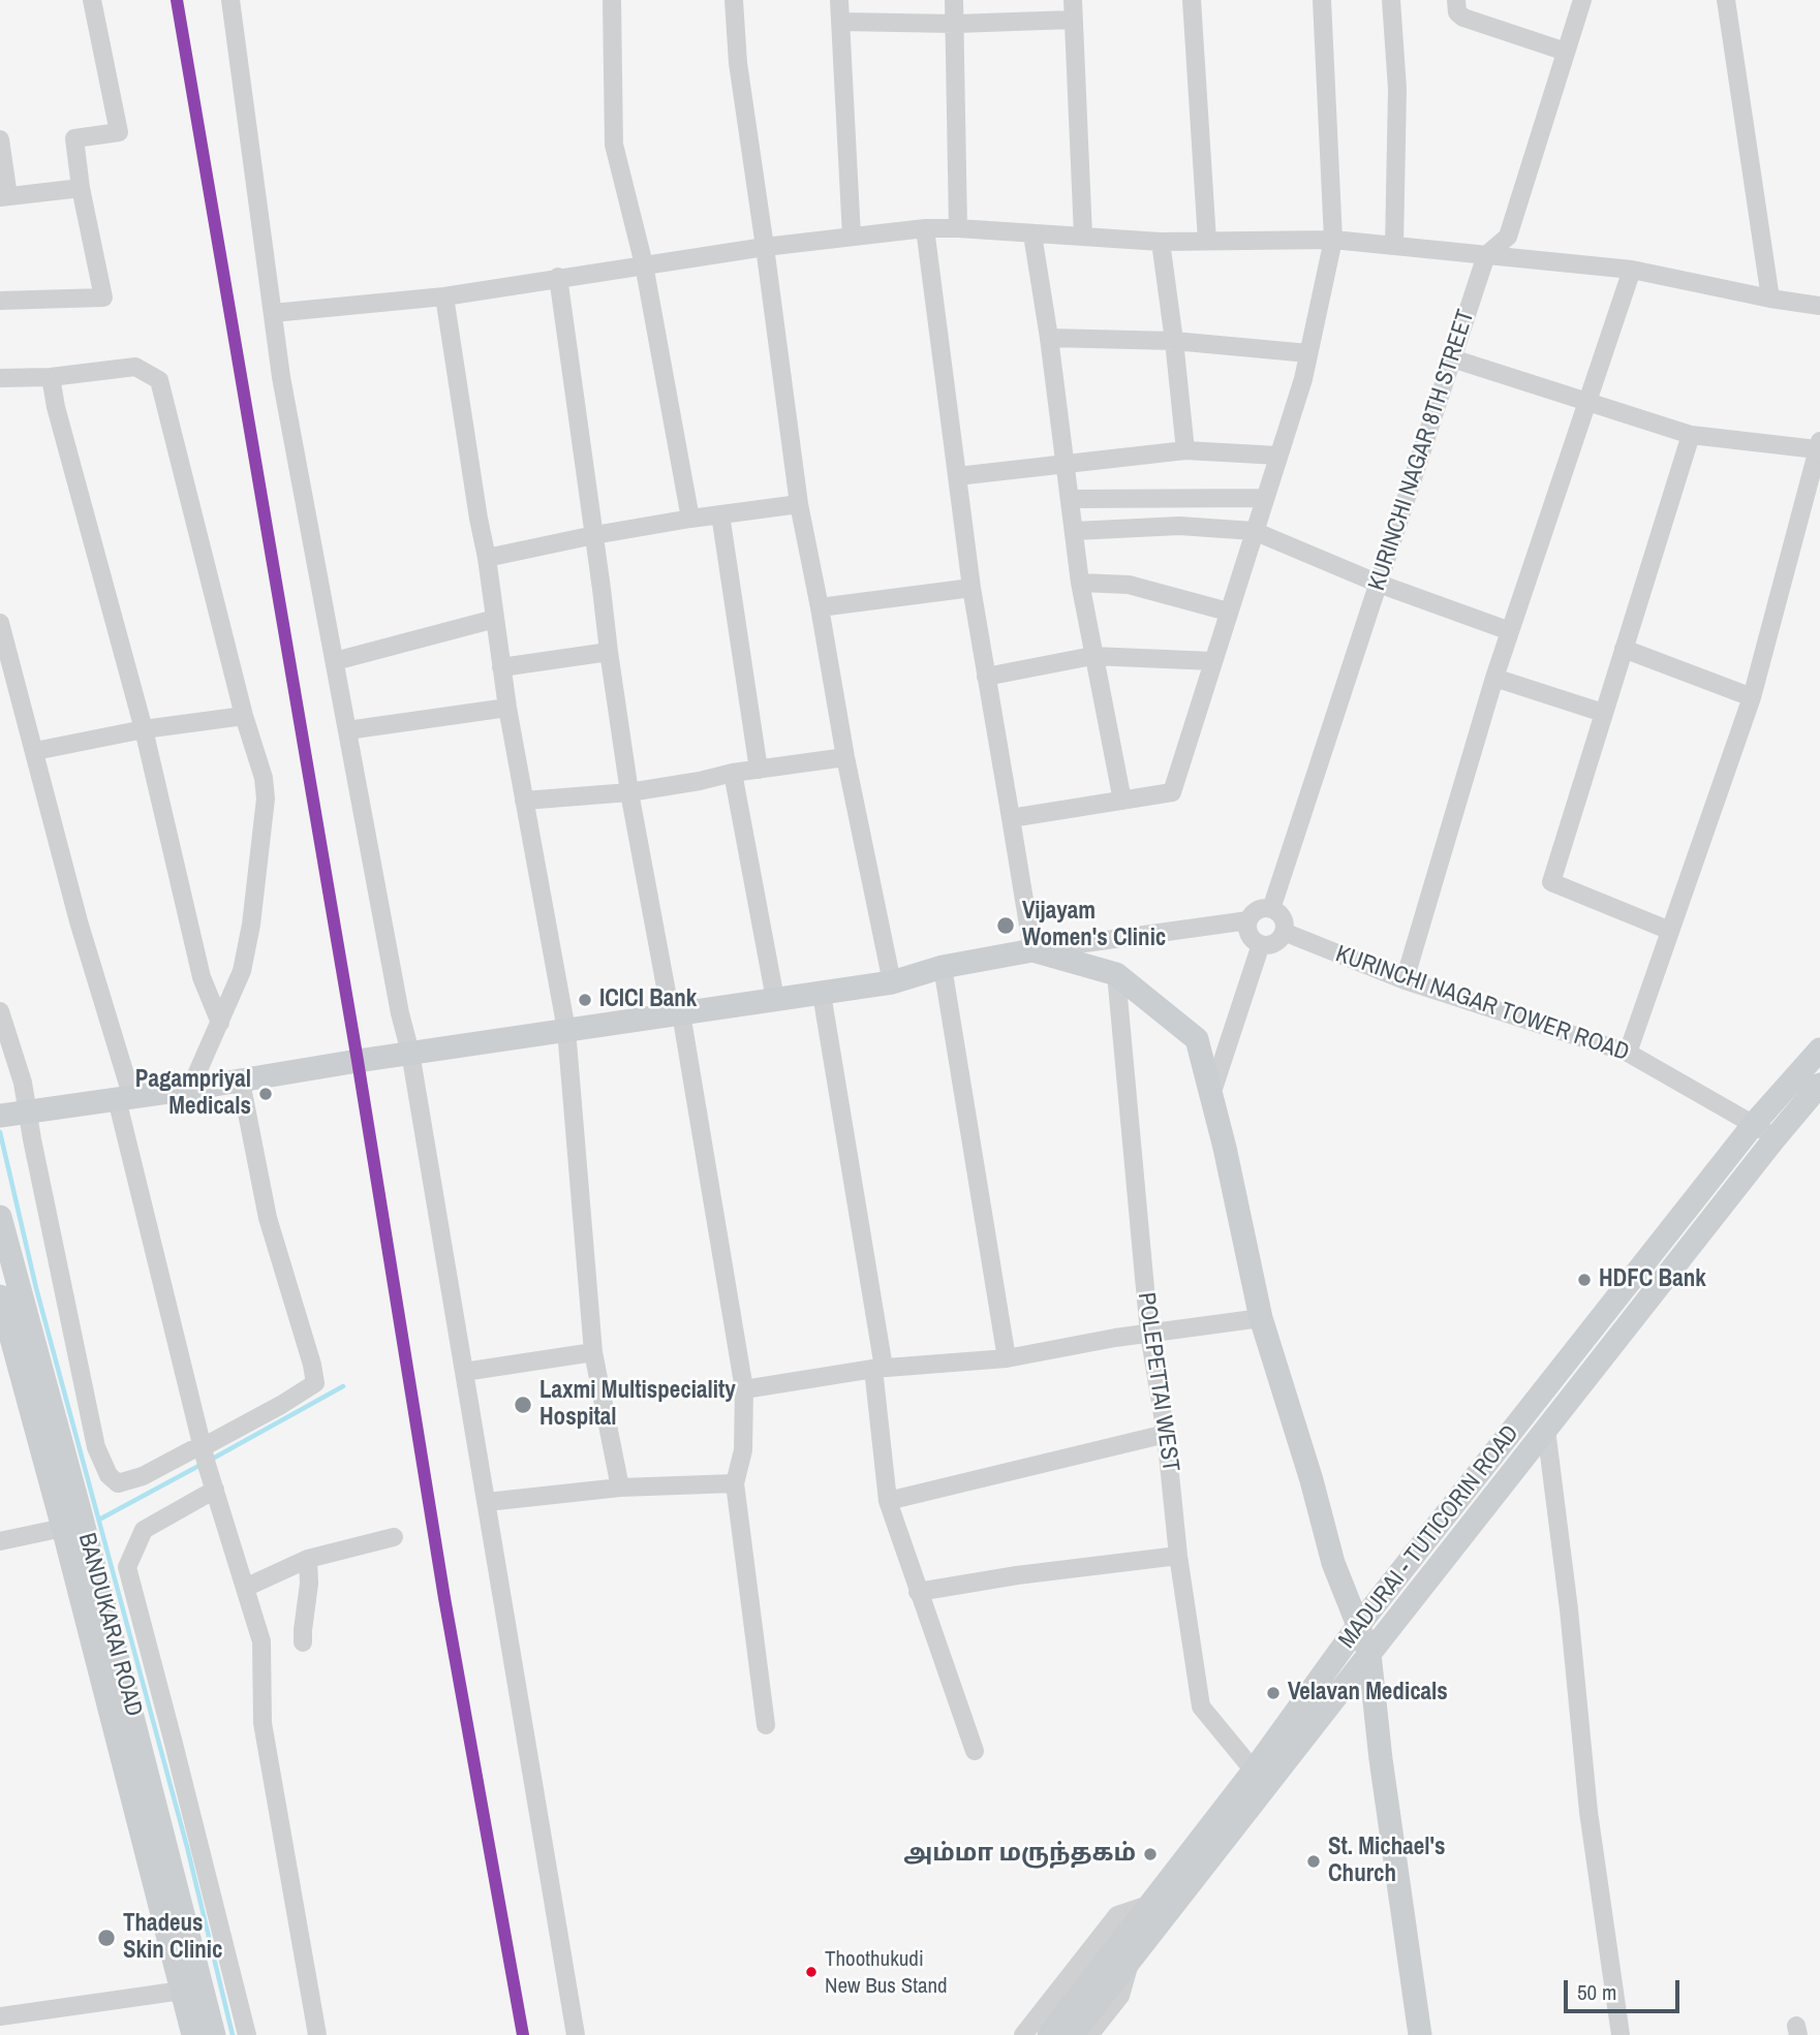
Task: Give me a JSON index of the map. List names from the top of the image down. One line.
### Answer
{"streets":{"main road":["MADURAI - TUTICORIN ROAD","BANDUKARAI ROAD"],"street":["KURINCHI NAGAR 8TH STREET","KURINCHI NAGAR TOWER ROAD","POLEPETTAI WEST"]},"crossings":[["KURINCHI NAGAR 8TH STREET","KURINCHI NAGAR TOWER ROAD"],["KURINCHI NAGAR TOWER ROAD","MADURAI - TUTICORIN ROAD"],["POLEPETTAI WEST","MADURAI - TUTICORIN ROAD"]],"places":["Vijayam Women's Clinic","ICICI Bank","Pagampriyal Medicals","HDFC Bank","Laxmi Multispeciality Hospital","Velavan Medicals","அம்மா மருந்தகம்","St. Michael's Church","Thadeus Skin Clinic","Thoothukudi New Bus Stand"],"scale_bar":"50 m"}
